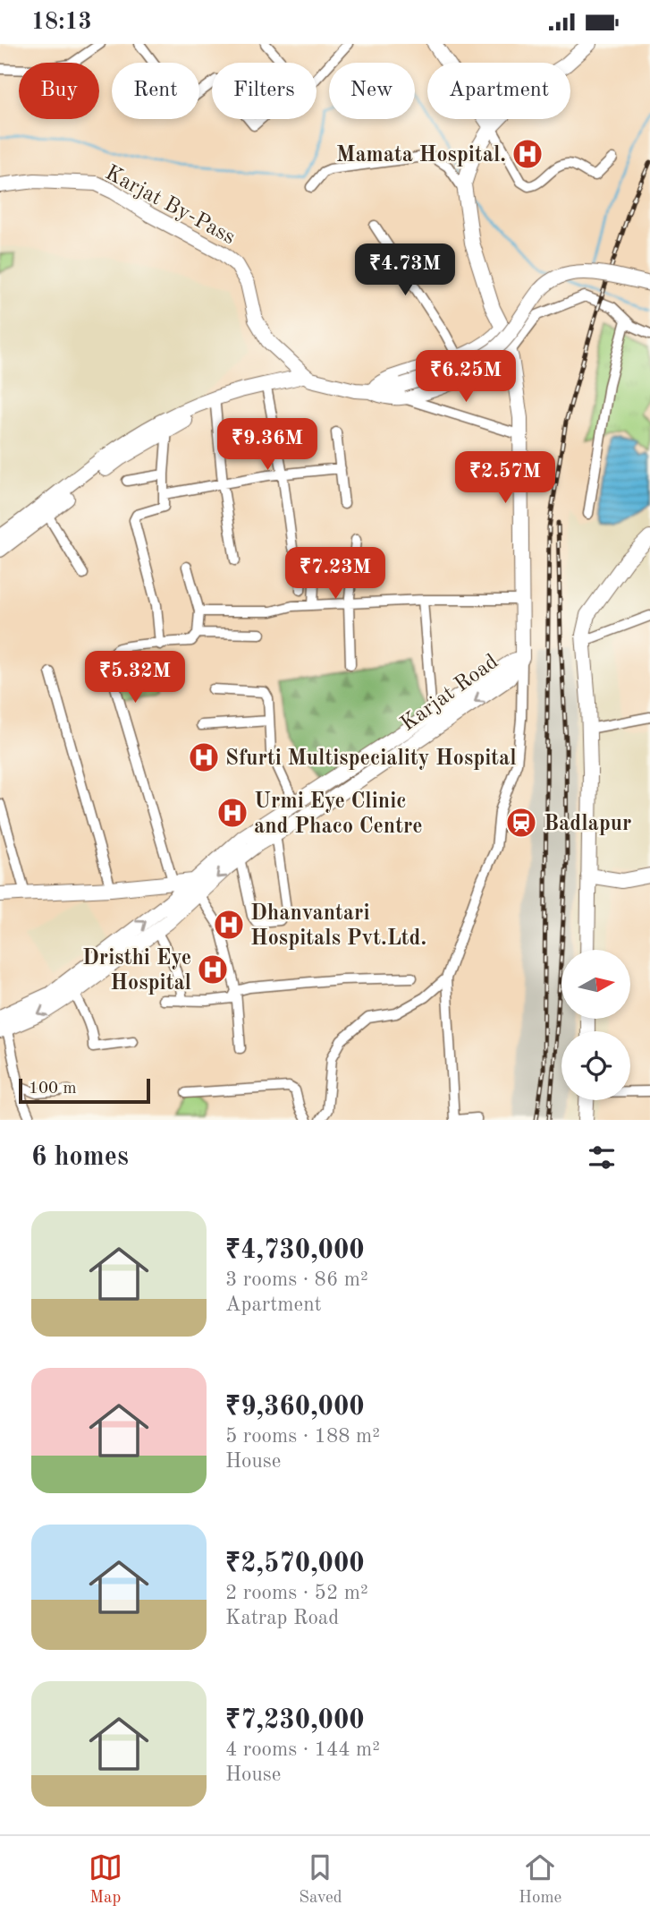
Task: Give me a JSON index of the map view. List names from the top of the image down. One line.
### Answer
{"streets":{"main road":["Karjat By-Pass","Karjat Road"]},"places":{"hospital":["Mamata Hospital.","Sfurti Multispeciality Hospital","Urmi Eye Clinic and Phaco Centre","Dhanvantari Hospitals Pvt.Ltd.","Dristhi Eye Hospital"],"station":["Badlapur"]},"scale_bar":"100 m","north":"right","page":{"status":"18:13","chip":["Buy","Rent","Filters","New","Apartment"],"price":["₹4.73M","₹6.25M","₹9.36M","₹2.57M","₹7.23M","₹5.32M"],"scale":"100 m","heading":"6 homes","list":[{"name":"₹4,730,000","note":"3 rooms · 86 m² · Apartment"},{"name":"₹9,360,000","note":"5 rooms · 188 m² · House"},{"name":"₹2,570,000","note":"2 rooms · 52 m² · Katrap Road"},{"name":"₹7,230,000","note":"4 rooms · 144 m² · House"}],"tabs":["Map","Saved","Home"]}}
